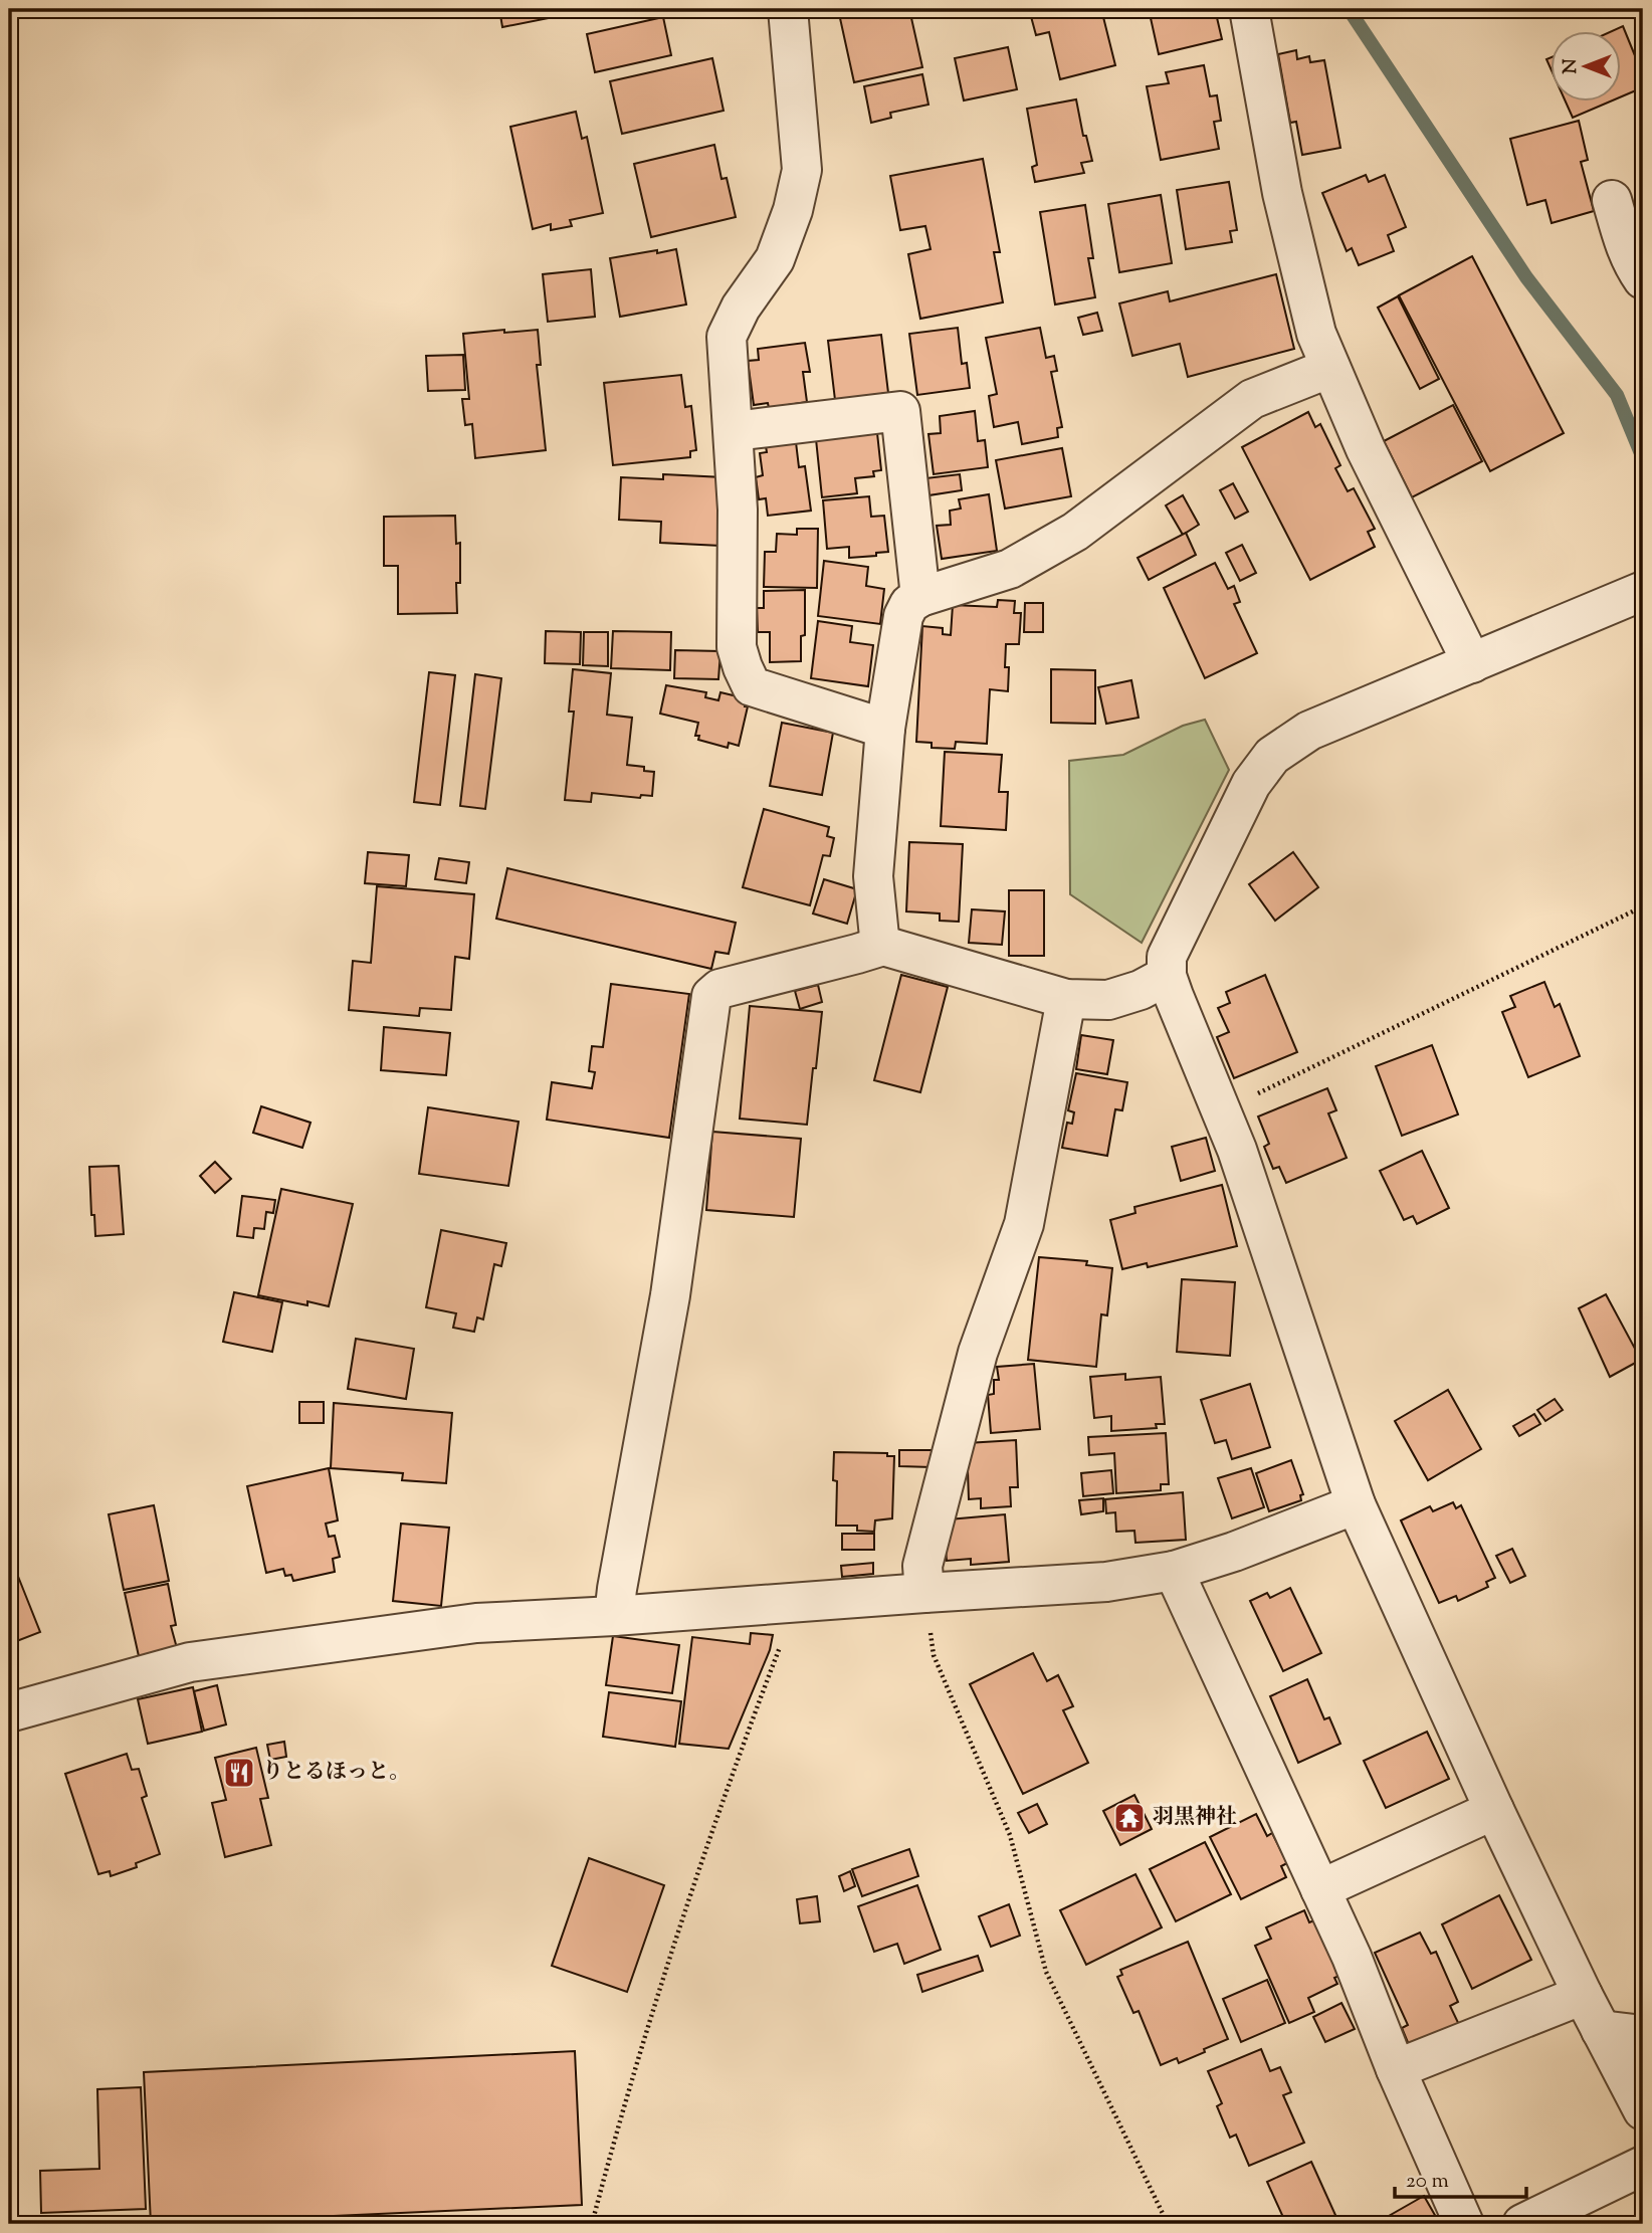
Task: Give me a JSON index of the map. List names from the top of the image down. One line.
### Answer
{"places":{"restaurant":["りとるほっと。"],"temple":["羽黒神社"]},"scale_bar":"20 m","north":"left"}
